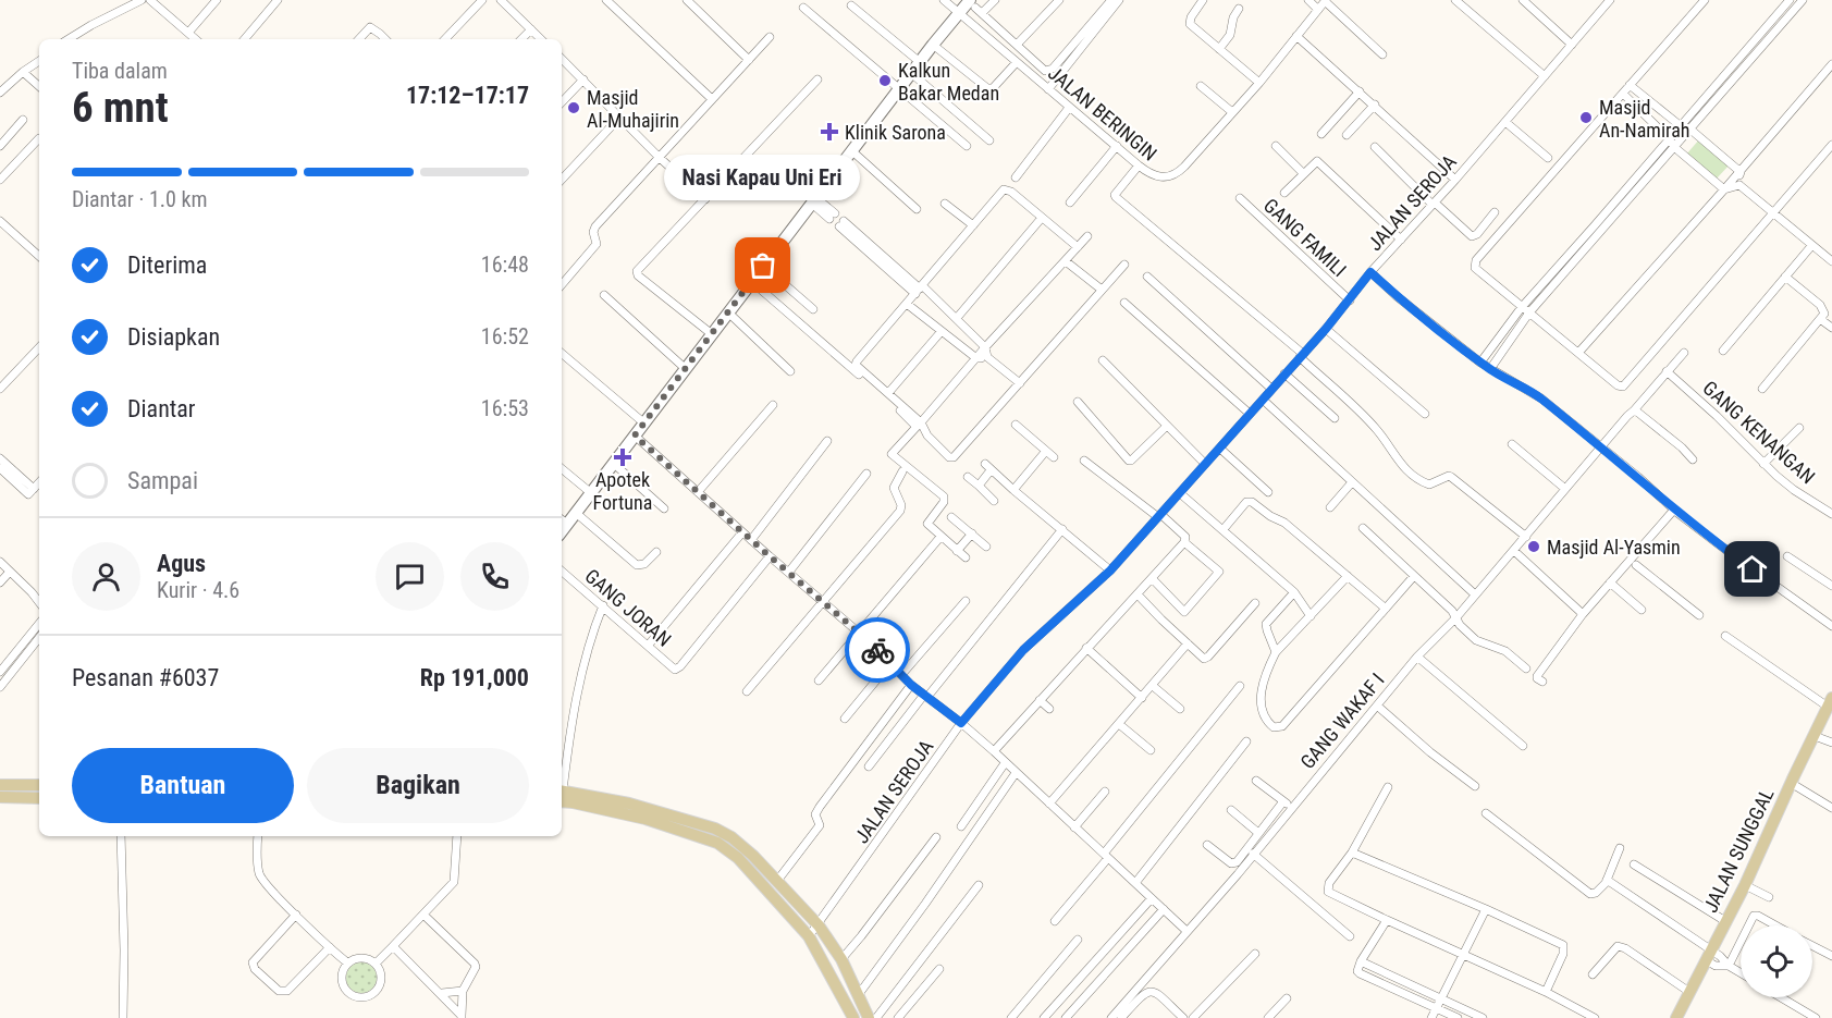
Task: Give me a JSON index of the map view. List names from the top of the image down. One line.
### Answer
{"streets":{"main road":["JALAN SUNGGAL"],"street":["JALAN BERINGIN","JALAN SEROJA","GANG FAMILI","GANG KENANGAN","GANG JORAN","GANG WAKAF I"]},"crossings":[["JALAN SEROJA","GANG FAMILI"],["GANG KENANGAN","GANG WAKAF I"]],"places":{"other":["Kalkun Bakar Medan","Masjid Al-Muhajirin","Masjid An-Namirah","Nasi Kapau Uni Eri","Masjid Al-Yasmin"],"health":["Klinik Sarona","Apotek Fortuna"]},"page":{"heading":["6 mnt","Tiba dalam","17:12–17:17"],"panel":["Agus","Kurir · 4.6","Pesanan #6037","Rp 191,000"],"bar":"Diantar · 1.0 km","bubble":"Nasi Kapau Uni Eri","list":[["Diterima","16:48"],["Disiapkan","16:52"],["Diantar","16:53"],"Sampai"],"buttons":["Bantuan","Bagikan"]}}
